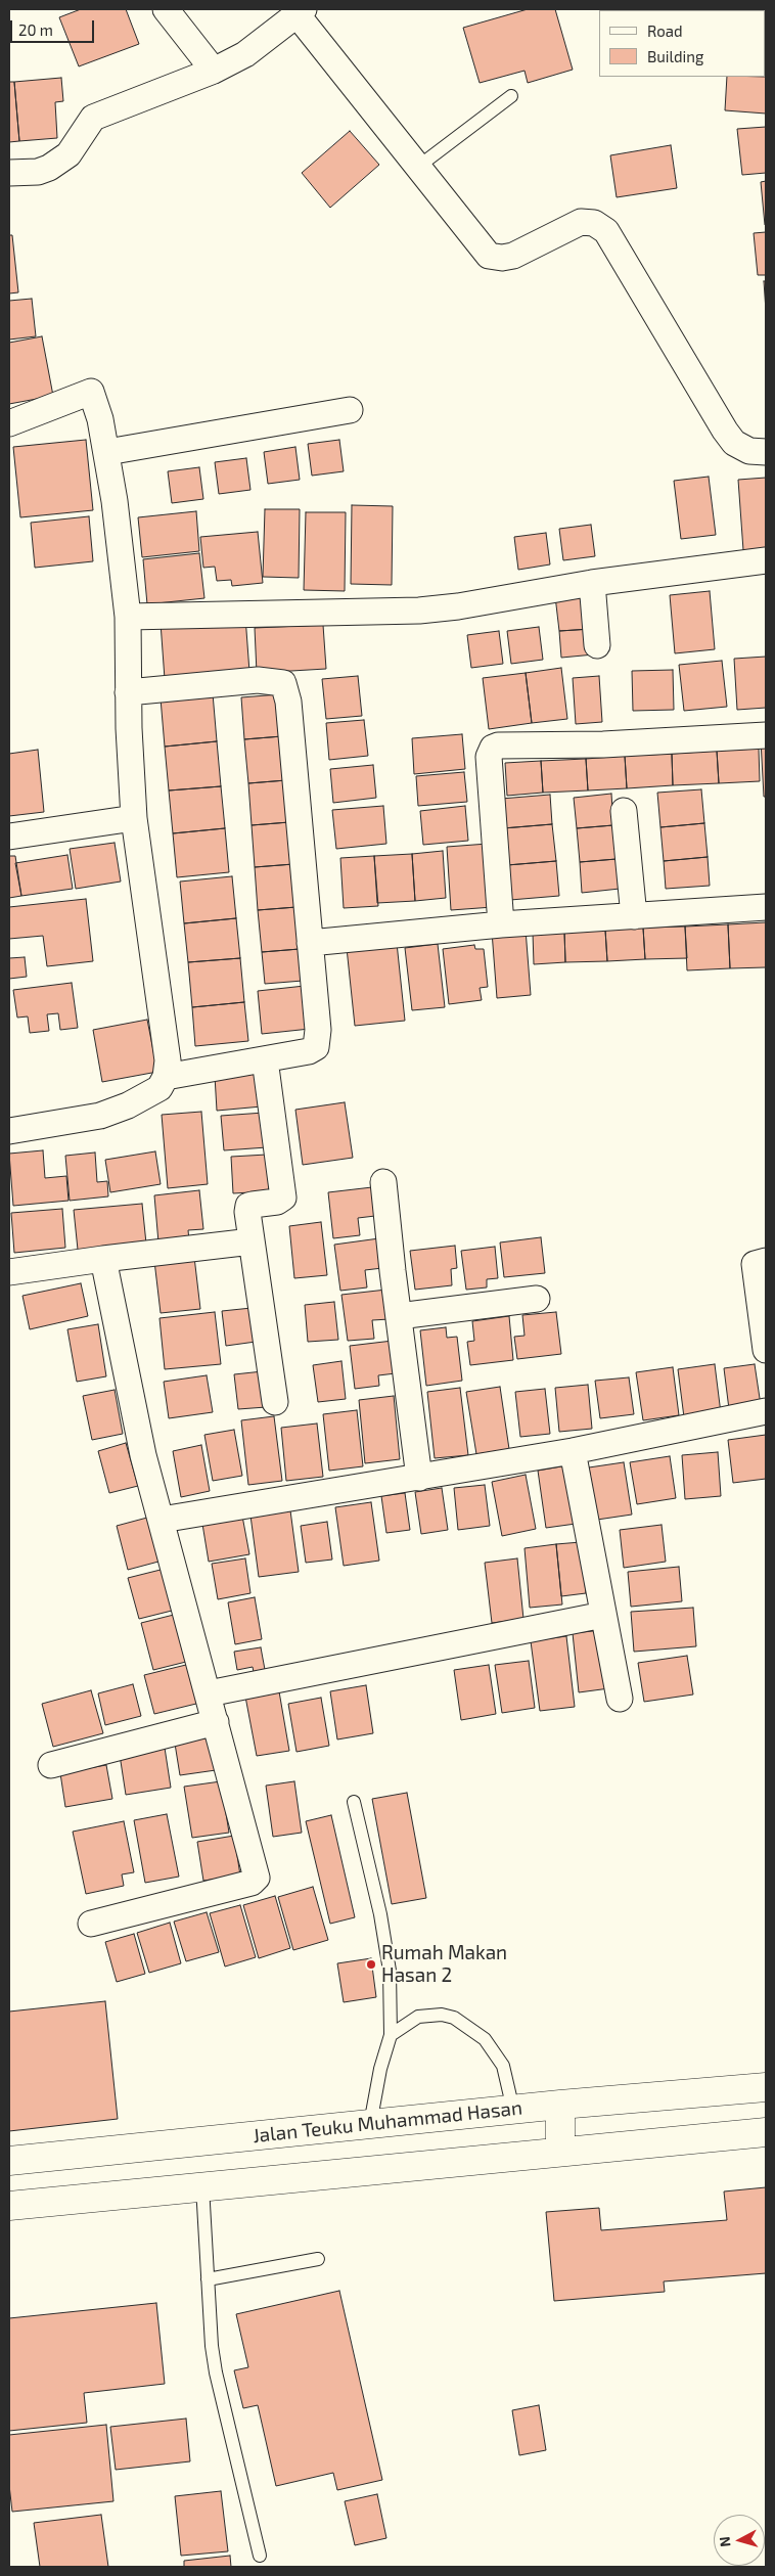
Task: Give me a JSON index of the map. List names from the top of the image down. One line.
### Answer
{"streets":{"highway":["Jalan Teuku Muhammad Hasan"]},"places":["Rumah Makan Hasan 2"],"legend":["Road","Building"],"scale_bar":"20 m","north":"left"}
